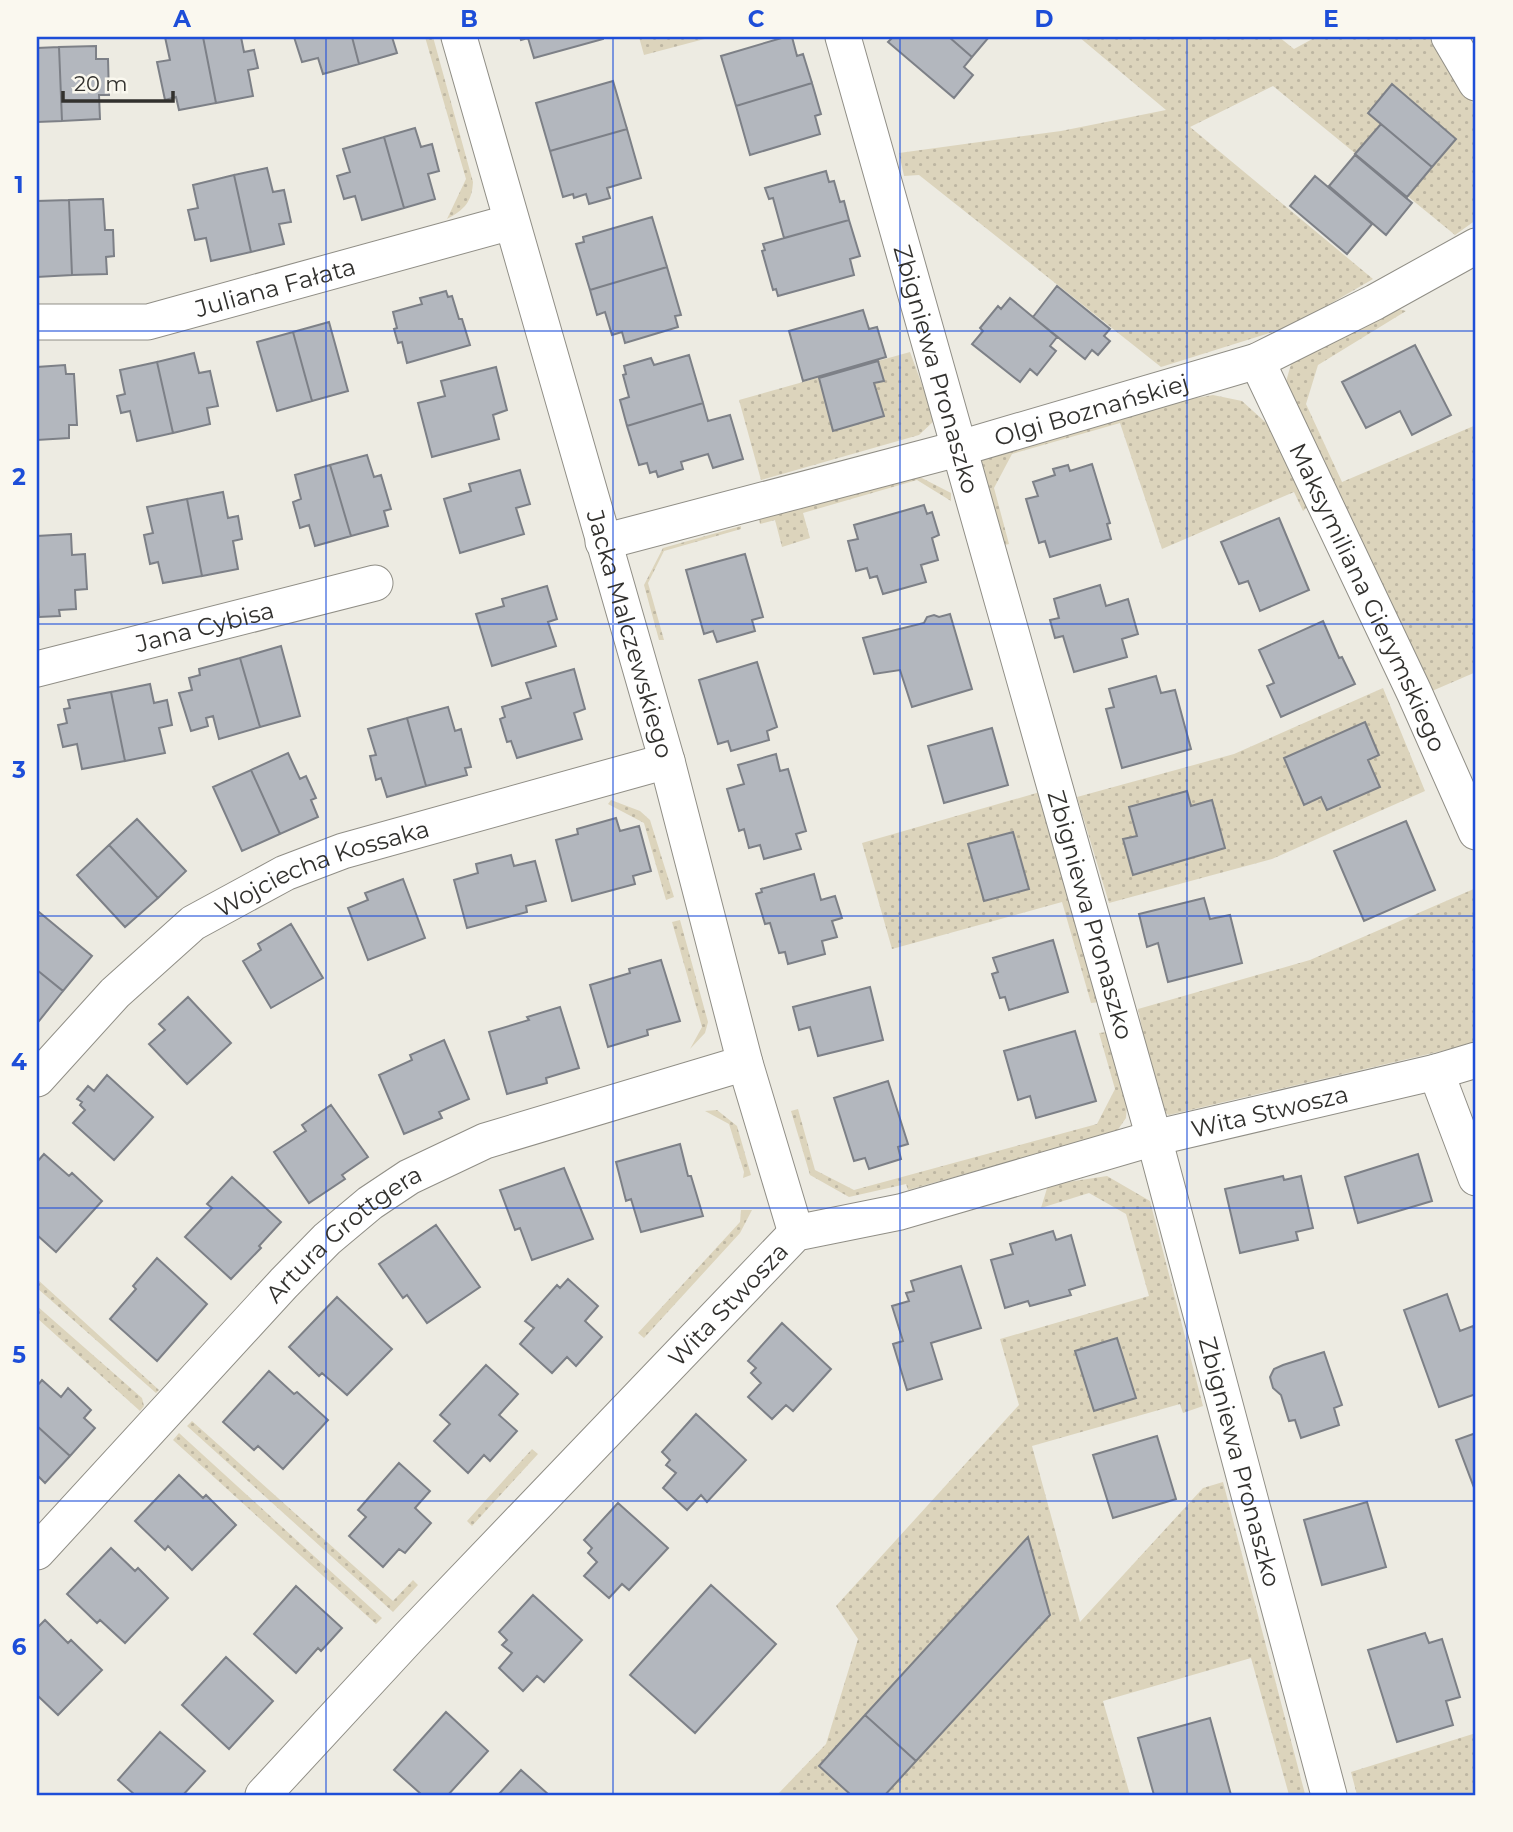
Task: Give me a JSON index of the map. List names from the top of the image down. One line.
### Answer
{"streets":{"street":["Juliana Fałata","Zbigniewa Pronaszko","Olgi Boznańskiej","Maksymiliana Gierymskiego","Jana Cybisa","Jacka Malczewskiego","Wojciecha Kossaka","Wita Stwosza","Artura Grottgera"]},"crossings":[["Juliana Fałata","Jacka Malczewskiego"],["Zbigniewa Pronaszko","Olgi Boznańskiej"],["Zbigniewa Pronaszko","Wita Stwosza"],["Olgi Boznańskiej","Maksymiliana Gierymskiego"],["Olgi Boznańskiej","Jacka Malczewskiego"],["Jacka Malczewskiego","Wojciecha Kossaka"],["Jacka Malczewskiego","Wita Stwosza"],["Jacka Malczewskiego","Artura Grottgera"]],"scale_bar":"20 m","grid":{"columns":["A","B","C","D","E"],"rows":["1","2","3","4","5","6"]}}
